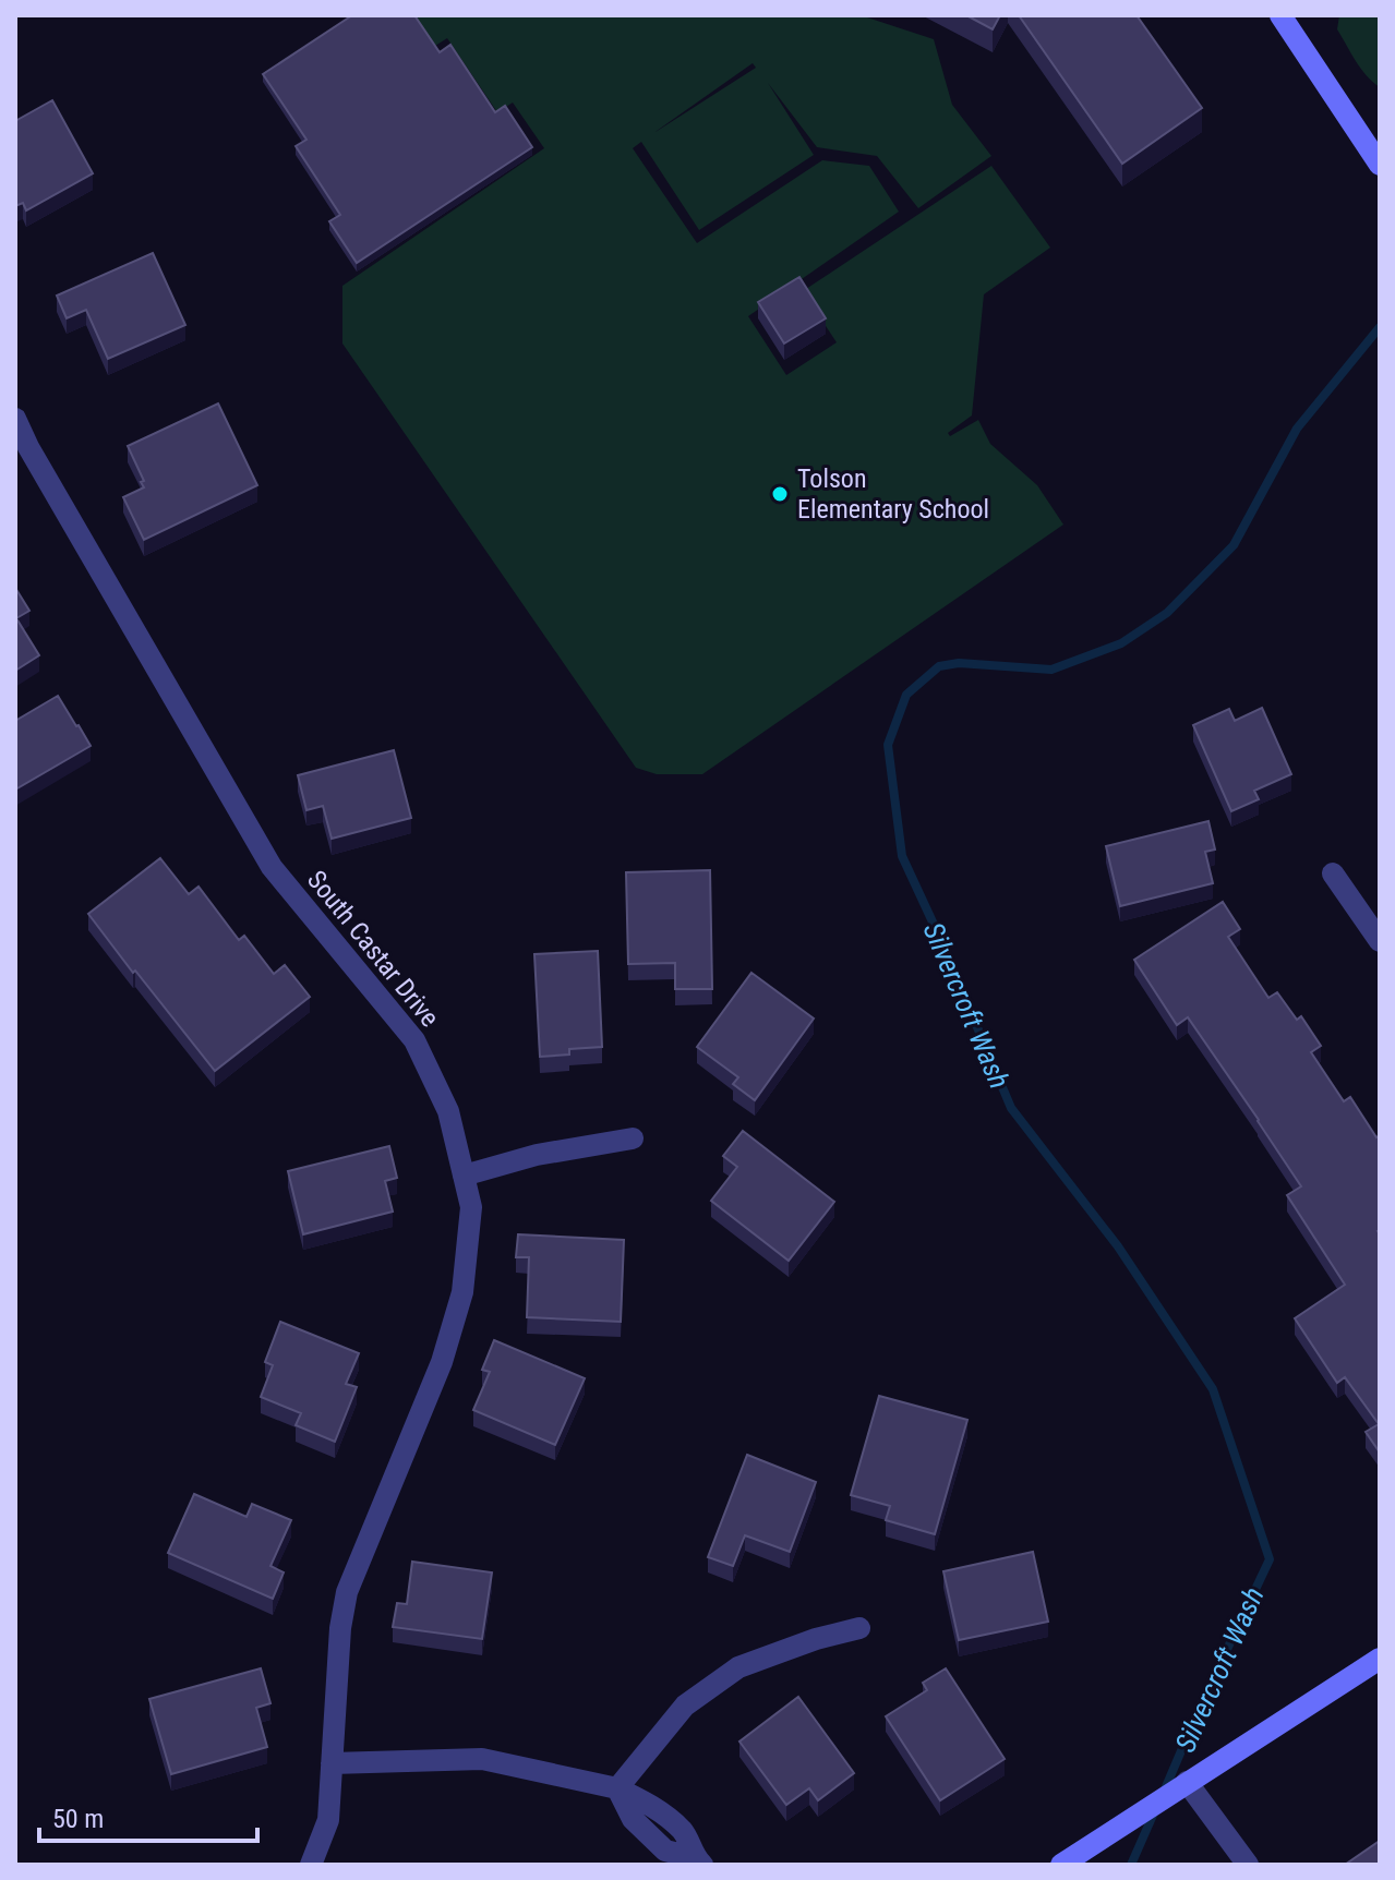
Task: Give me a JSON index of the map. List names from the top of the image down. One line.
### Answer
{"streets":{"street":["South Castar Drive"]},"water":["Silvercroft Wash"],"places":["Tolson Elementary School"],"scale_bar":"50 m"}
